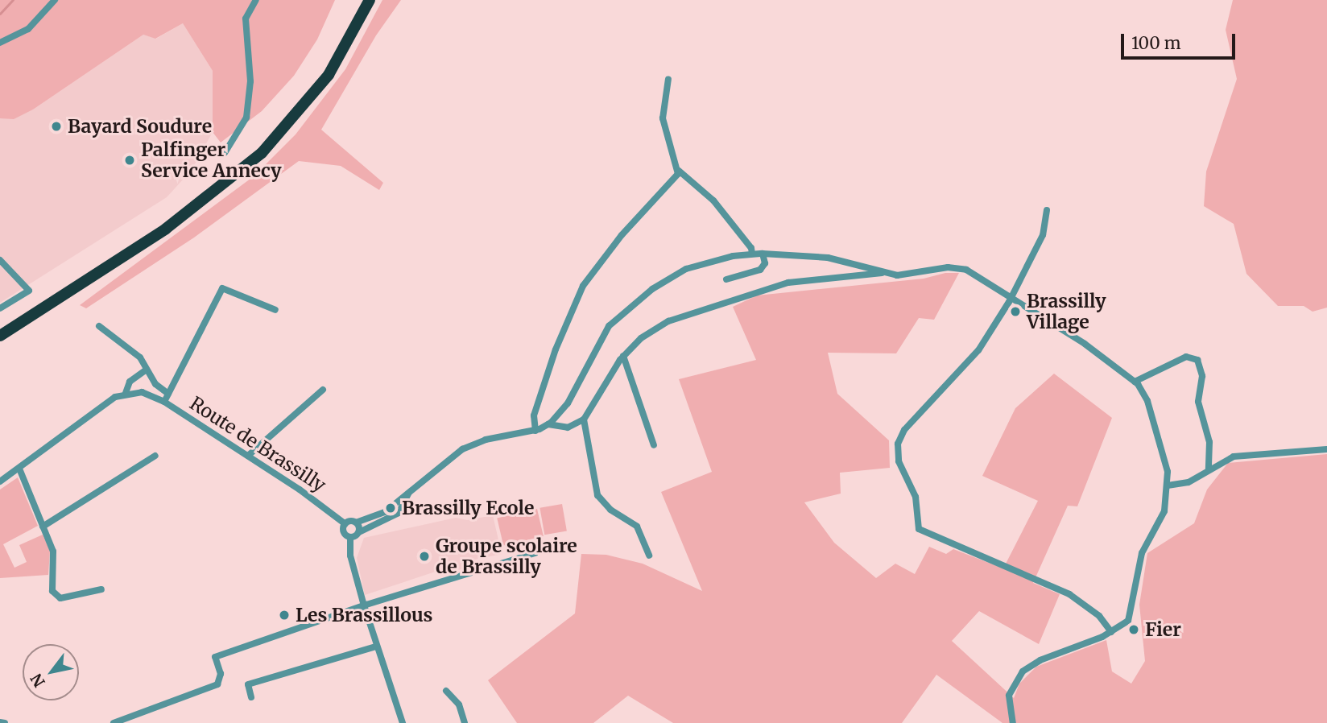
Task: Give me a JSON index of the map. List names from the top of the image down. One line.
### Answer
{"streets":{"street":["Route de Brassilly"]},"places":["Bayard Soudure","Palfinger Service Annecy","Brassilly Village","Brassilly Ecole","Groupe scolaire de Brassilly","Les Brassillous","Fier"],"scale_bar":"100 m","north":"bottom left"}
